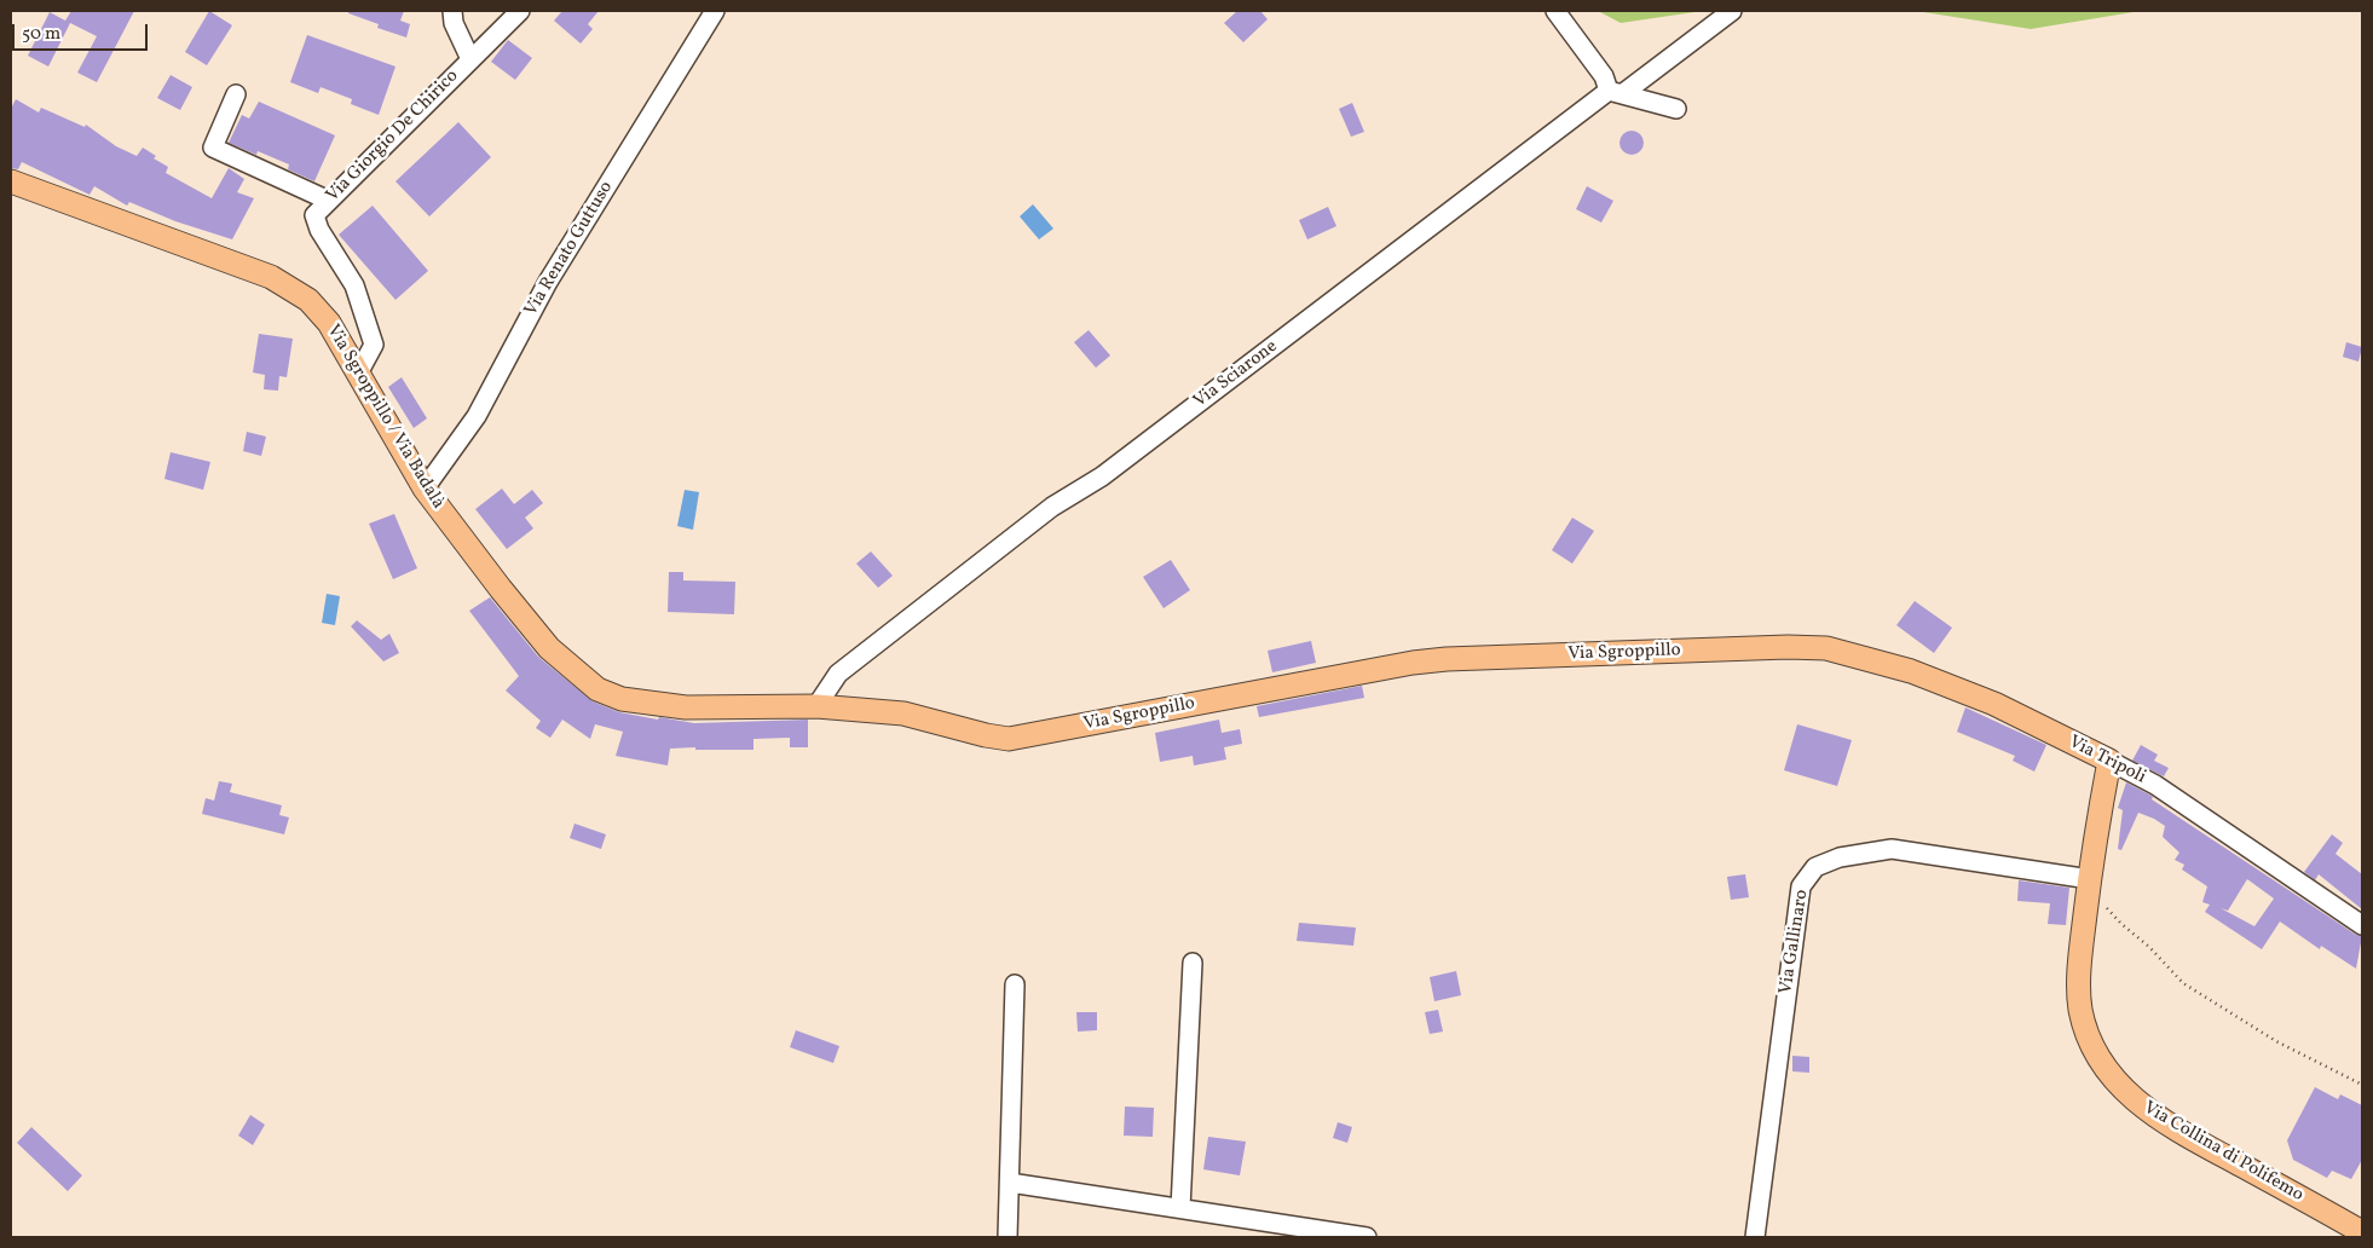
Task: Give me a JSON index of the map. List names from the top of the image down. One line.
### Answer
{"streets":{"main road":["Via Sgroppillo / Via Badalà","Via Sgroppillo","Via Tripoli","Via Collina di Polifemo"],"street":["Via Giorgio De Chirico","Via Renato Guttuso","Via Sciarone","Via Gallinaro"]},"crossings":[["Via Giorgio De Chirico","Via Sgroppillo / Via Badalà"],["Via Renato Guttuso","Via Sgroppillo / Via Badalà"],["Via Sciarone","Via Sgroppillo"],["Via Sgroppillo / Via Badalà","Via Sgroppillo"],["Via Sgroppillo","Via Tripoli"],["Via Gallinaro","Via Collina di Polifemo"]],"scale_bar":"50 m"}
